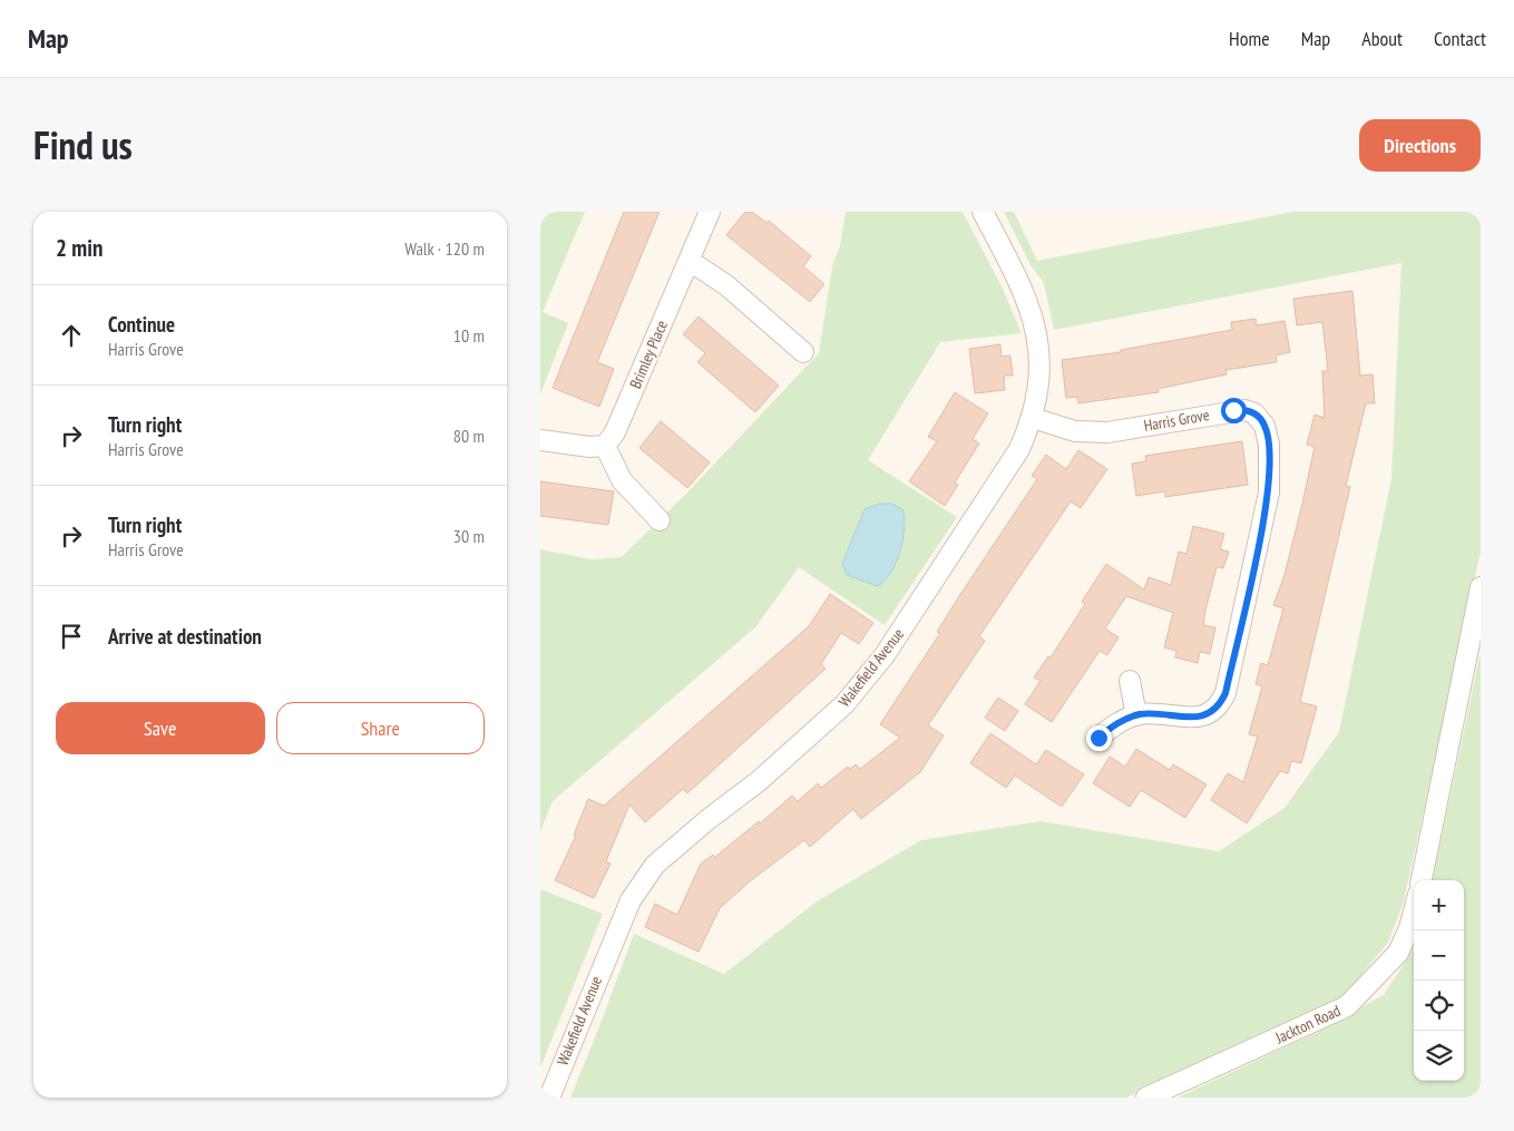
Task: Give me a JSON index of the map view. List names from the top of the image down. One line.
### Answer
{"streets":{"street":["Brimley Place","Harris Grove","Wakefield Avenue","Jackton Road"]},"crossings":[["Harris Grove","Wakefield Avenue"]],"page":{"header":"Map","nav":["Home","Map","About","Contact"],"title":"Find us","buttons":["Directions",["Save","Share"]],"heading":["2 min","Walk · 120 m"],"list":[["Continue","Harris Grove","10 m"],["Turn right","Harris Grove","80 m"],["Turn right","Harris Grove","30 m"],"Arrive at destination"],"map_buttons":["+","−"]}}
